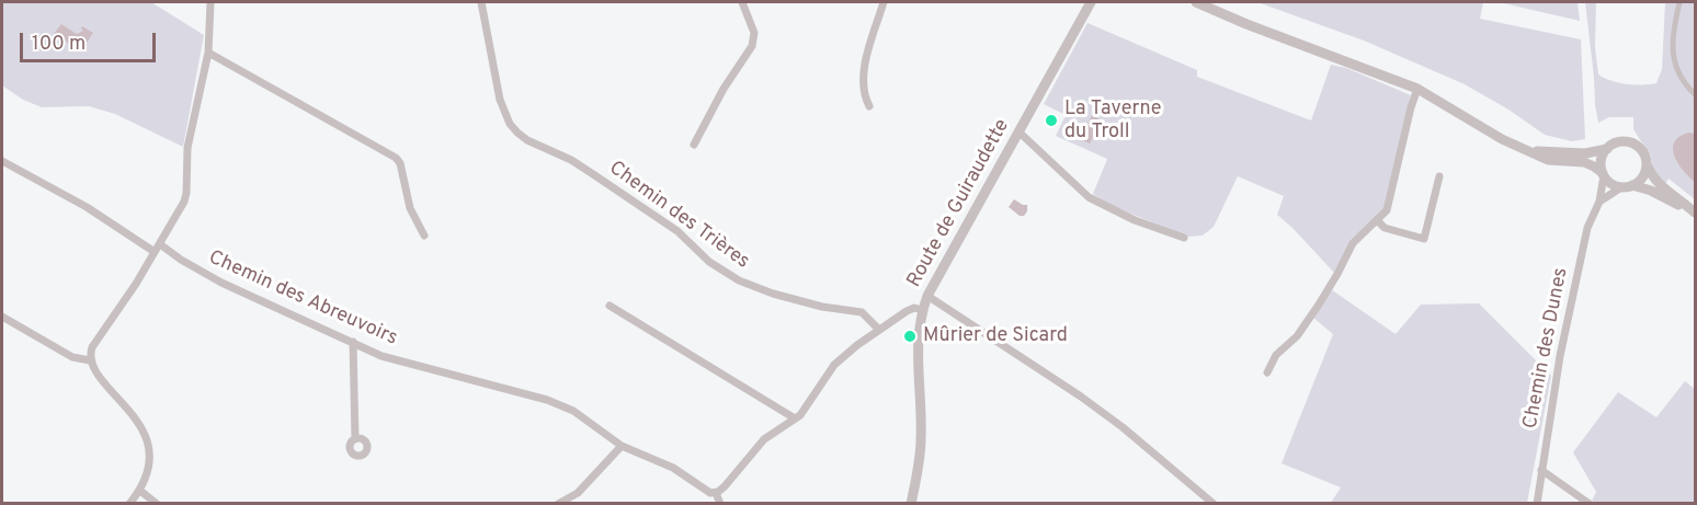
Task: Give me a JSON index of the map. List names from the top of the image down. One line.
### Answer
{"streets":{"street":["Route de Guiraudette","Chemin des Trières","Chemin des Abreuvoirs","Chemin des Dunes"]},"places":["La Taverne du Troll","Mûrier de Sicard"],"scale_bar":"100 m"}
